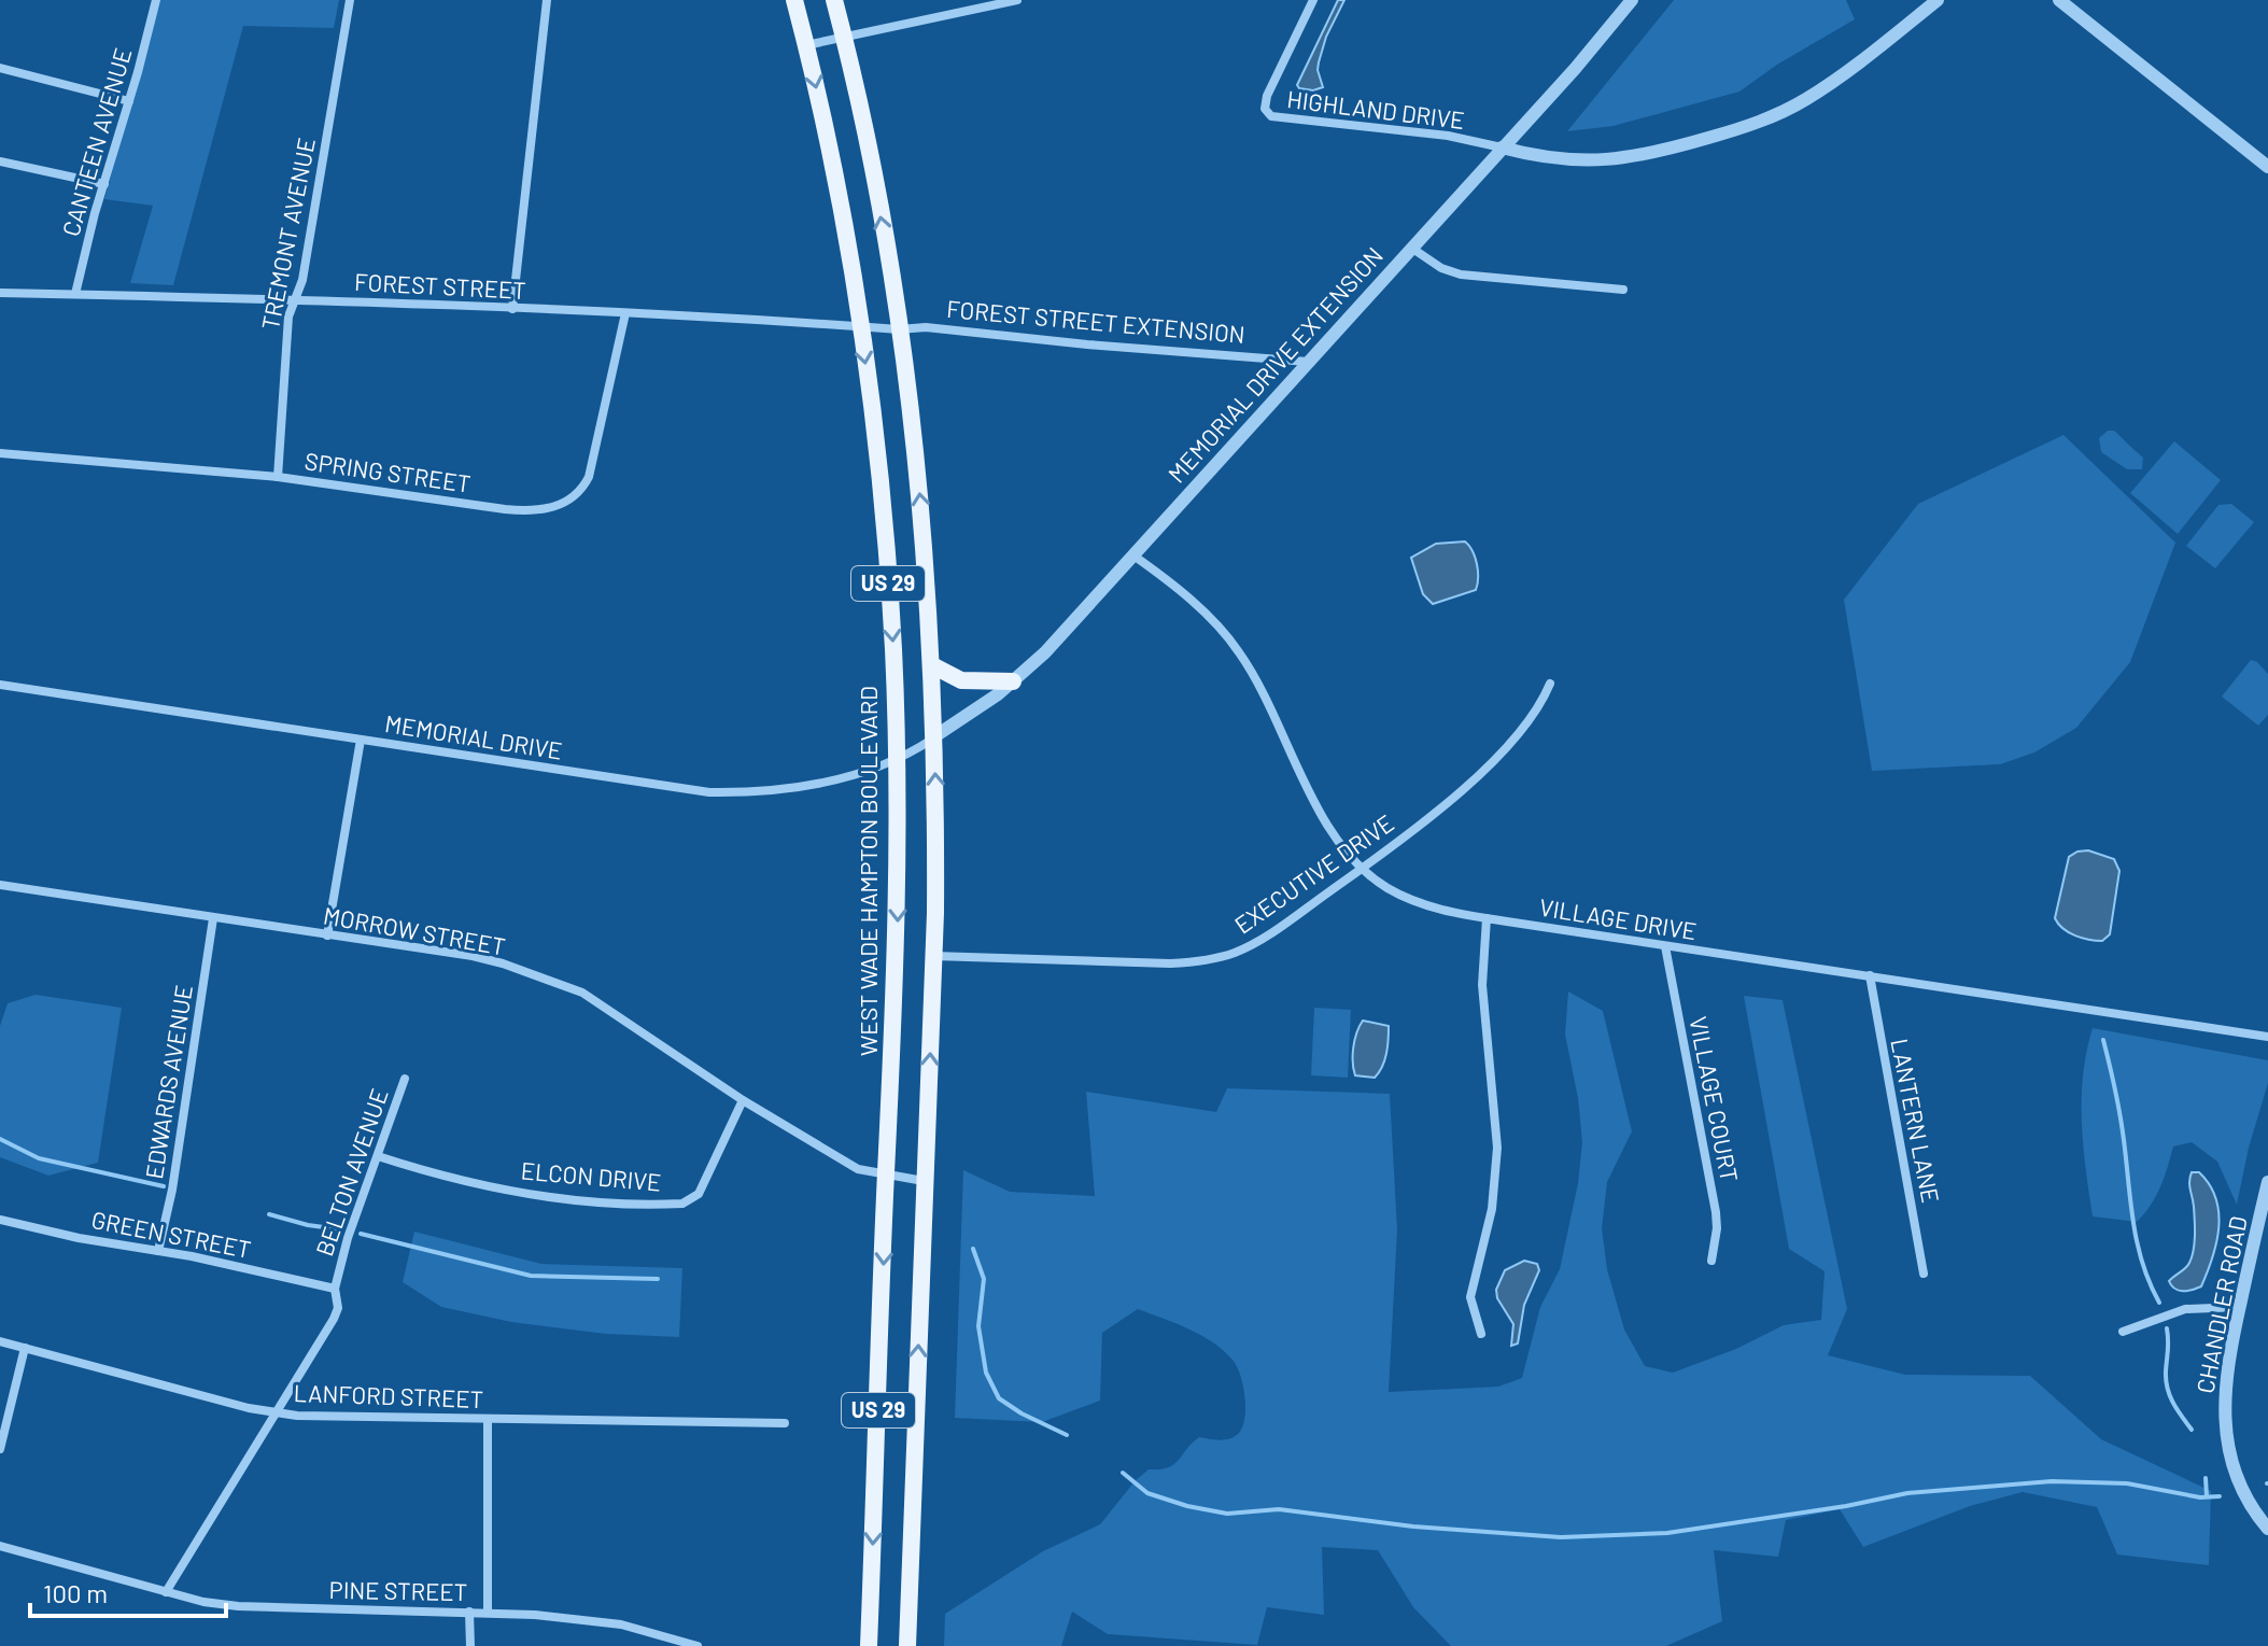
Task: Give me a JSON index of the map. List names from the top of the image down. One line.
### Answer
{"streets":{"main road":["US 29","WEST WADE HAMPTON BOULEVARD"],"street":["HIGHLAND DRIVE","CANTEEN AVENUE","TREMONT AVENUE","FOREST STREET","FOREST STREET EXTENSION","MEMORIAL DRIVE EXTENSION","SPRING STREET","MEMORIAL DRIVE","EXECUTIVE DRIVE","VILLAGE DRIVE","MORROW STREET","EDWARDS AVENUE","VILLAGE COURT","LANTERN LANE","BELTON AVENUE","ELCON DRIVE","GREEN STREET","CHANDLER ROAD","LANFORD STREET","PINE STREET"]},"crossings":[["HIGHLAND DRIVE","MEMORIAL DRIVE EXTENSION"],["CANTEEN AVENUE","FOREST STREET"],["TREMONT AVENUE","FOREST STREET"],["TREMONT AVENUE","SPRING STREET"],["FOREST STREET","FOREST STREET EXTENSION"],["FOREST STREET","SPRING STREET"],["FOREST STREET","WEST WADE HAMPTON BOULEVARD"],["FOREST STREET EXTENSION","MEMORIAL DRIVE EXTENSION"],["FOREST STREET EXTENSION","US 29"],["MEMORIAL DRIVE EXTENSION","US 29"],["MEMORIAL DRIVE EXTENSION","MEMORIAL DRIVE"],["MEMORIAL DRIVE EXTENSION","VILLAGE DRIVE"],["US 29","MEMORIAL DRIVE"],["US 29","EXECUTIVE DRIVE"],["US 29","MORROW STREET"],["MEMORIAL DRIVE","WEST WADE HAMPTON BOULEVARD"],["WEST WADE HAMPTON BOULEVARD","MORROW STREET"],["EXECUTIVE DRIVE","VILLAGE DRIVE"],["VILLAGE DRIVE","VILLAGE COURT"],["VILLAGE DRIVE","LANTERN LANE"],["MORROW STREET","EDWARDS AVENUE"],["MORROW STREET","ELCON DRIVE"],["EDWARDS AVENUE","GREEN STREET"],["BELTON AVENUE","ELCON DRIVE"],["BELTON AVENUE","GREEN STREET"],["BELTON AVENUE","LANFORD STREET"],["BELTON AVENUE","PINE STREET"]],"scale_bar":"100 m"}
